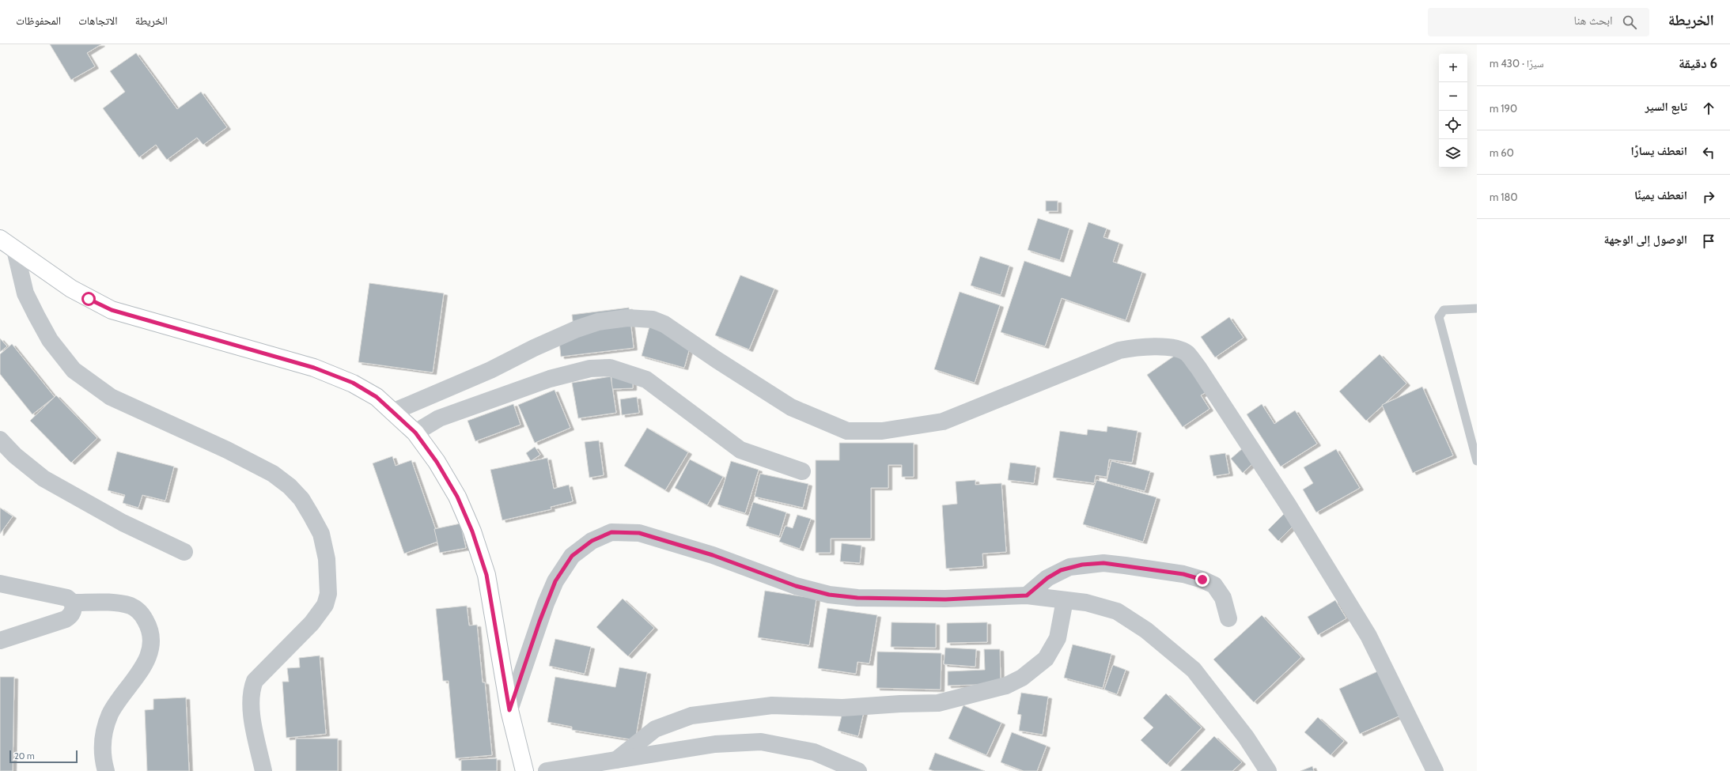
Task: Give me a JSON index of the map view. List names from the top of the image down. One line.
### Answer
{"scale_bar":"20 m","page":{"header":"الخريطة","search":"ابحث هنا","nav":["الخريطة","الاتجاهات","المحفوظات"],"heading":["6 دقيقة","سيرًا · 430 m"],"map_buttons":["+","−"],"list":[["تابع السير","190 m"],["انعطف يسارًا","60 m"],["انعطف يمينًا","180 m"],"الوصول إلى الوجهة"],"scale":"20 m"}}
